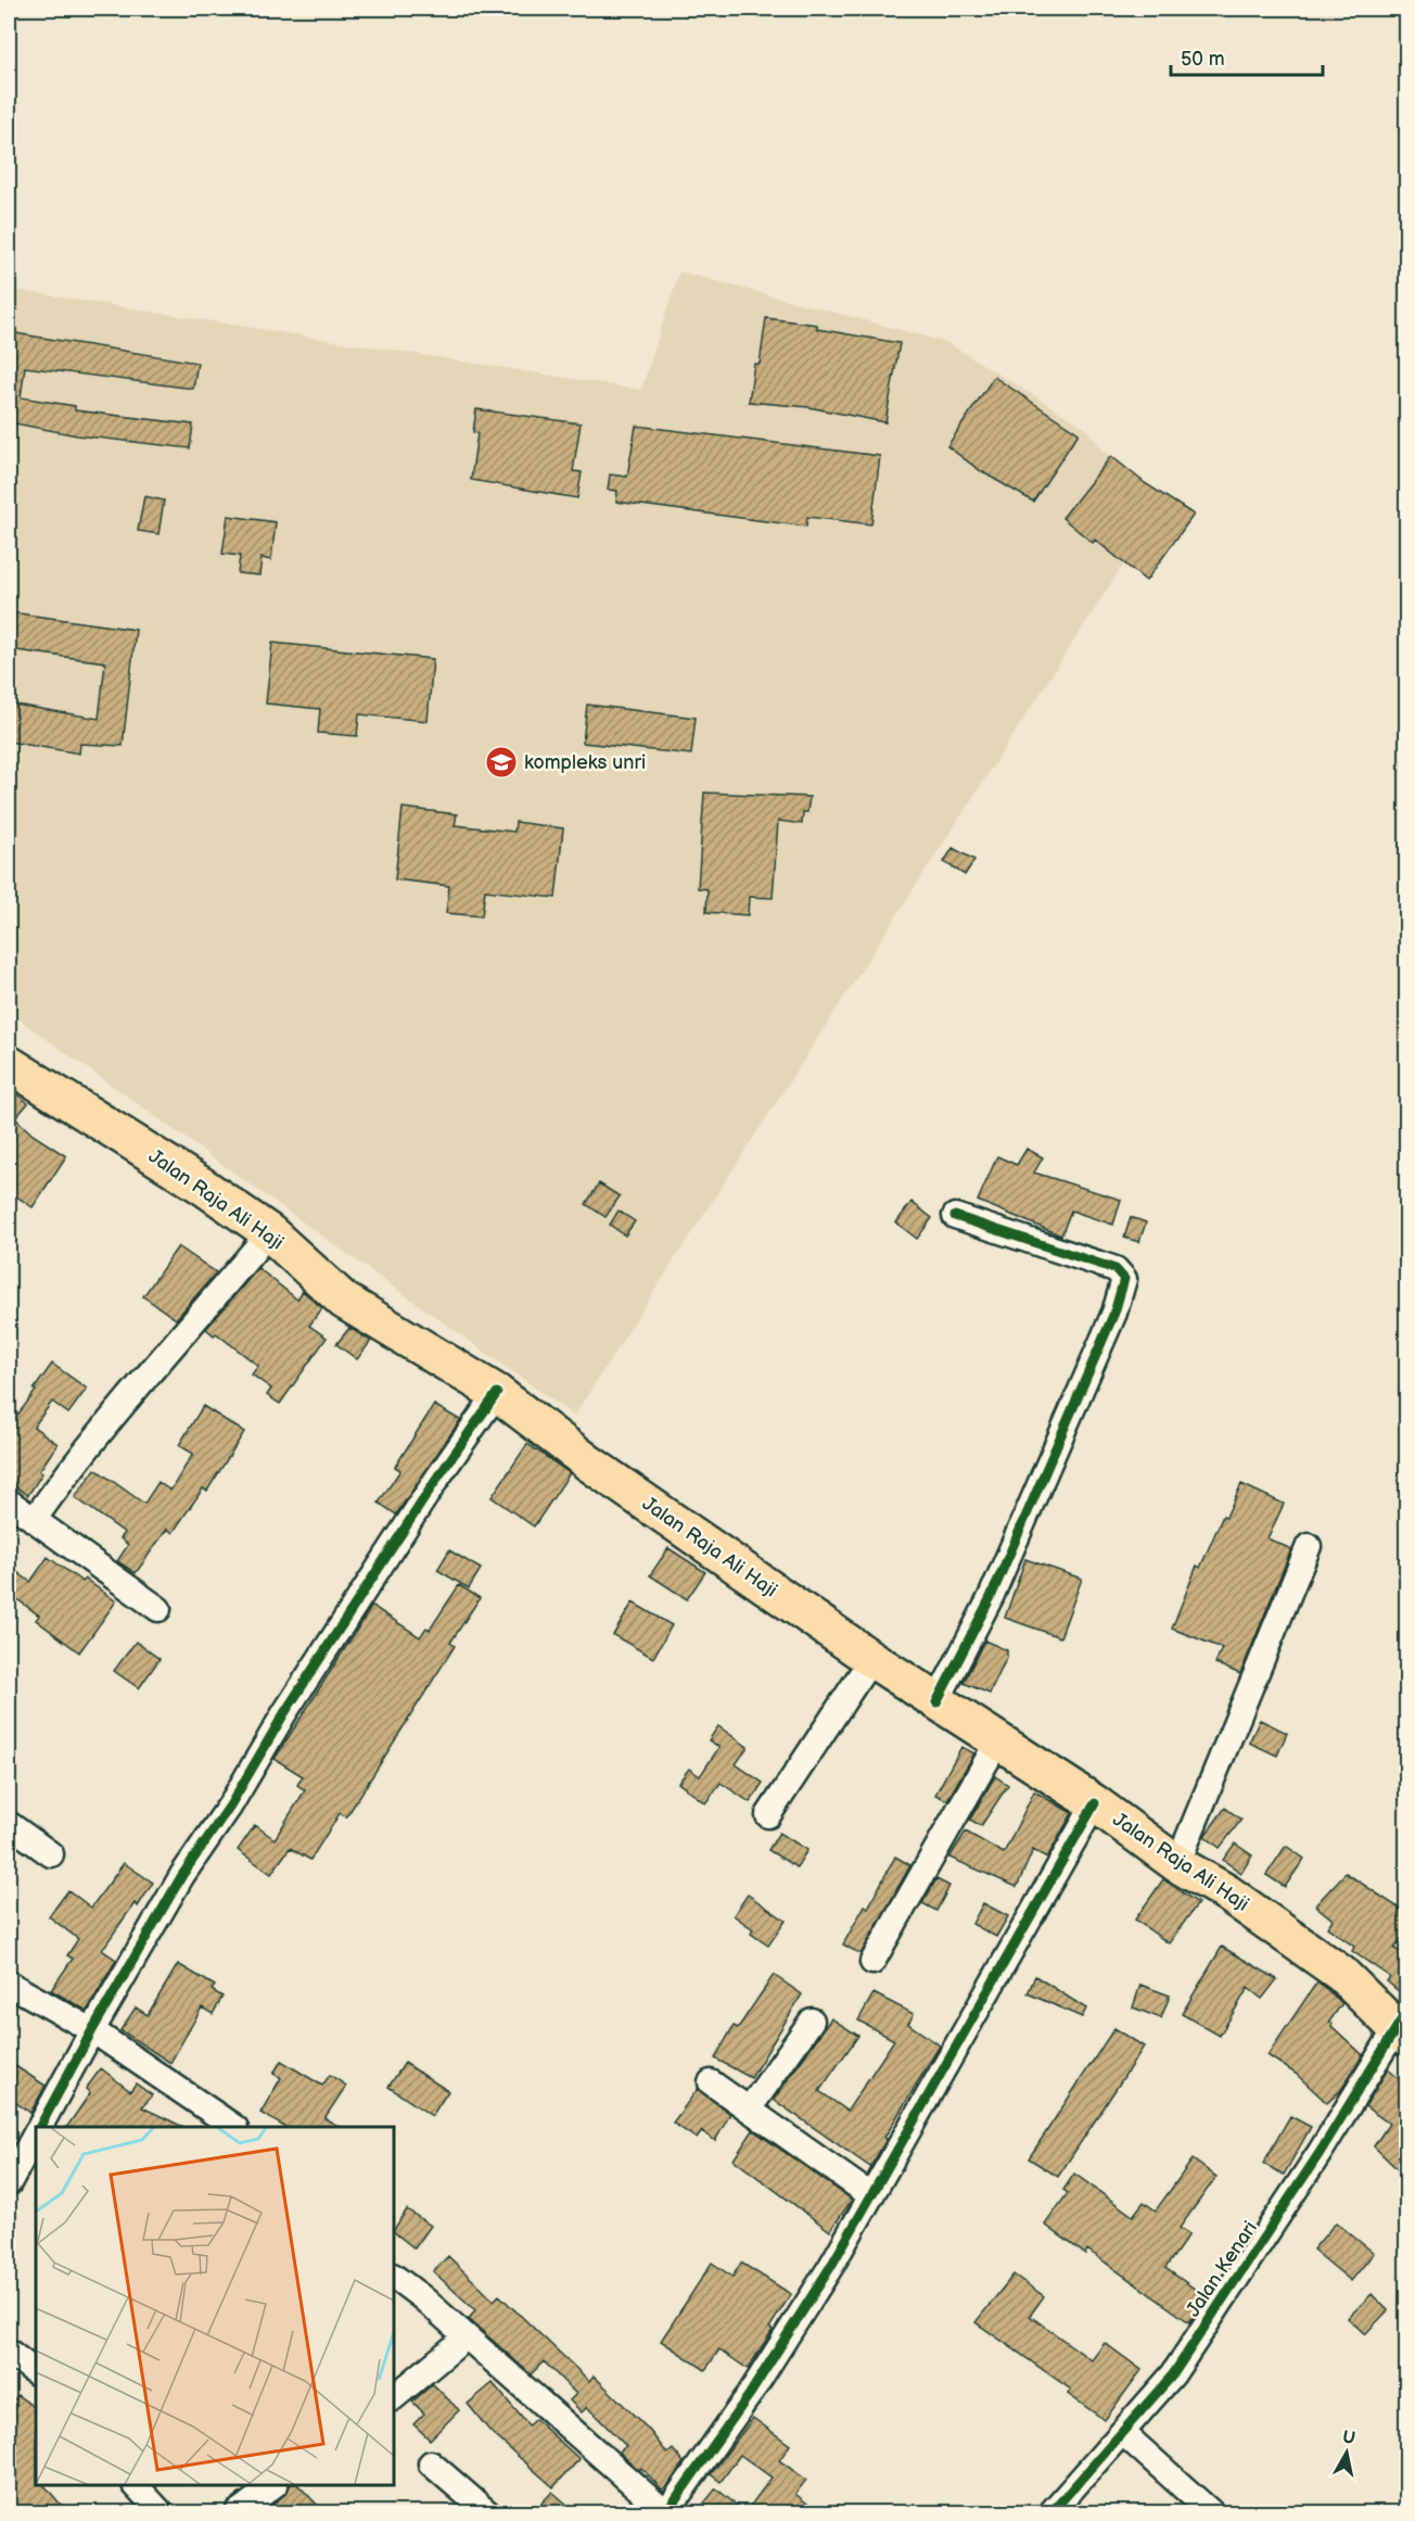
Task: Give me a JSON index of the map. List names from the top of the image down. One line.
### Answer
{"streets":{"main road":["Jalan Raja Ali Haji"],"street":["Jalan Kenari"]},"crossings":[["Jalan Raja Ali Haji","Jalan Kenari"]],"places":{"school or university":["kompleks unri"]},"scale_bar":"50 m","north":"top"}
